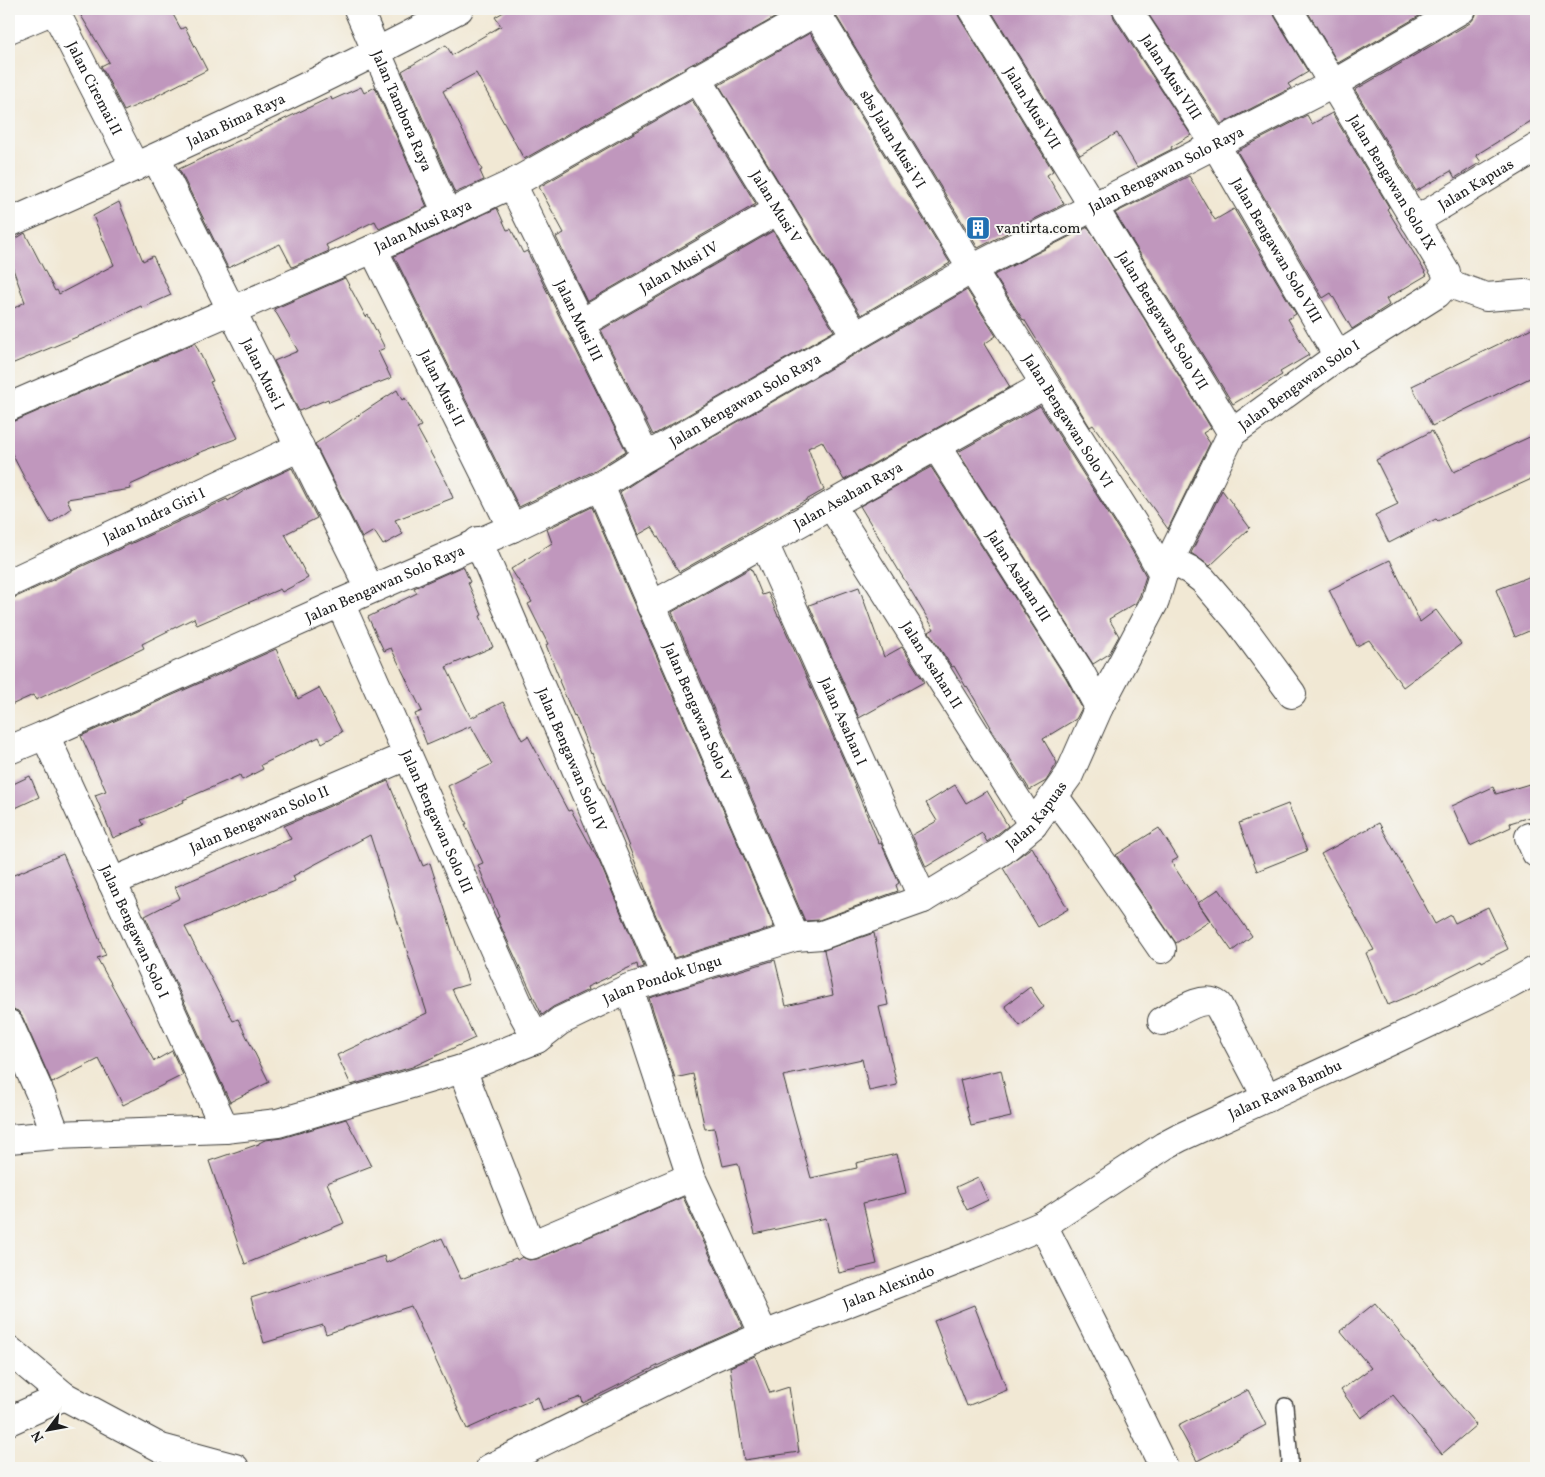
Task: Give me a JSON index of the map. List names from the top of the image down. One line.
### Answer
{"streets":{"street":["Jalan Musi VIII","Jalan Ciremai II","Jalan Musi VII","Jalan Tambora Raya","Jalan Bima Raya","sbs Jalan Musi VI","Jalan Bengawan Solo Raya","Jalan Bengawan Solo IX","Jalan Kapuas","Jalan Musi V","Jalan Musi Raya","Jalan Bengawan Solo VIII","Jalan Musi IV","Jalan Bengawan Solo VII","Jalan Musi III","Jalan Musi I","Jalan Bengawan Solo I","Jalan Musi II","Jalan Bengawan Solo VI","Jalan Asahan Raya","Jalan Indra Giri I","Jalan Asahan III","Jalan Asahan II","Jalan Bengawan Solo V","Jalan Asahan I","Jalan Bengawan Solo IV","Jalan Bengawan Solo II","Jalan Bengawan Solo III","Jalan Pondok Ungu","Jalan Rawa Bambu","Jalan Alexindo"]},"crossings":[["Jalan Musi VIII","Jalan Bengawan Solo Raya"],["Jalan Musi VIII","Jalan Bengawan Solo VIII"],["Jalan Ciremai II","Jalan Bima Raya"],["Jalan Ciremai II","Jalan Musi I"],["Jalan Musi VII","Jalan Bengawan Solo Raya"],["Jalan Musi VII","Jalan Bengawan Solo VII"],["Jalan Tambora Raya","Jalan Bima Raya"],["Jalan Tambora Raya","Jalan Musi Raya"],["Jalan Bima Raya","Jalan Musi I"],["sbs Jalan Musi VI","Jalan Bengawan Solo Raya"],["sbs Jalan Musi VI","Jalan Musi Raya"],["sbs Jalan Musi VI","Jalan Bengawan Solo VI"],["Jalan Bengawan Solo Raya","Jalan Bengawan Solo IX"],["Jalan Bengawan Solo Raya","Jalan Musi V"],["Jalan Bengawan Solo Raya","Jalan Bengawan Solo VIII"],["Jalan Bengawan Solo Raya","Jalan Bengawan Solo VII"],["Jalan Bengawan Solo Raya","Jalan Musi III"],["Jalan Bengawan Solo Raya","Jalan Musi I"],["Jalan Bengawan Solo Raya","Jalan Bengawan Solo I"],["Jalan Bengawan Solo Raya","Jalan Musi II"],["Jalan Bengawan Solo Raya","Jalan Bengawan Solo VI"],["Jalan Bengawan Solo Raya","Jalan Bengawan Solo V"],["Jalan Bengawan Solo Raya","Jalan Bengawan Solo IV"],["Jalan Bengawan Solo Raya","Jalan Bengawan Solo III"],["Jalan Bengawan Solo IX","Jalan Kapuas"],["Jalan Bengawan Solo IX","Jalan Bengawan Solo I"],["Jalan Kapuas","Jalan Bengawan Solo I"],["Jalan Kapuas","Jalan Bengawan Solo VI"],["Jalan Kapuas","Jalan Asahan III"],["Jalan Kapuas","Jalan Asahan II"],["Jalan Kapuas","Jalan Bengawan Solo V"],["Jalan Kapuas","Jalan Asahan I"],["Jalan Kapuas","Jalan Pondok Ungu"],["Jalan Musi V","Jalan Musi Raya"],["Jalan Musi V","Jalan Musi IV"],["Jalan Musi Raya","Jalan Musi III"],["Jalan Musi Raya","Jalan Musi I"],["Jalan Musi Raya","Jalan Musi II"],["Jalan Bengawan Solo VIII","Jalan Bengawan Solo I"],["Jalan Musi IV","Jalan Musi III"],["Jalan Bengawan Solo VII","Jalan Bengawan Solo I"],["Jalan Musi I","Jalan Indra Giri I"],["Jalan Bengawan Solo I","Jalan Bengawan Solo VI"],["Jalan Bengawan Solo I","Jalan Bengawan Solo II"],["Jalan Bengawan Solo VI","Jalan Asahan Raya"],["Jalan Asahan Raya","Jalan Asahan III"],["Jalan Asahan Raya","Jalan Asahan II"],["Jalan Asahan Raya","Jalan Bengawan Solo V"],["Jalan Asahan Raya","Jalan Asahan I"],["Jalan Bengawan Solo V","Jalan Pondok Ungu"],["Jalan Bengawan Solo IV","Jalan Pondok Ungu"],["Jalan Bengawan Solo II","Jalan Bengawan Solo III"],["Jalan Bengawan Solo III","Jalan Pondok Ungu"],["Jalan Rawa Bambu","Jalan Alexindo"]],"places":{"building":["vantirta.com"]},"north":"bottom left"}
